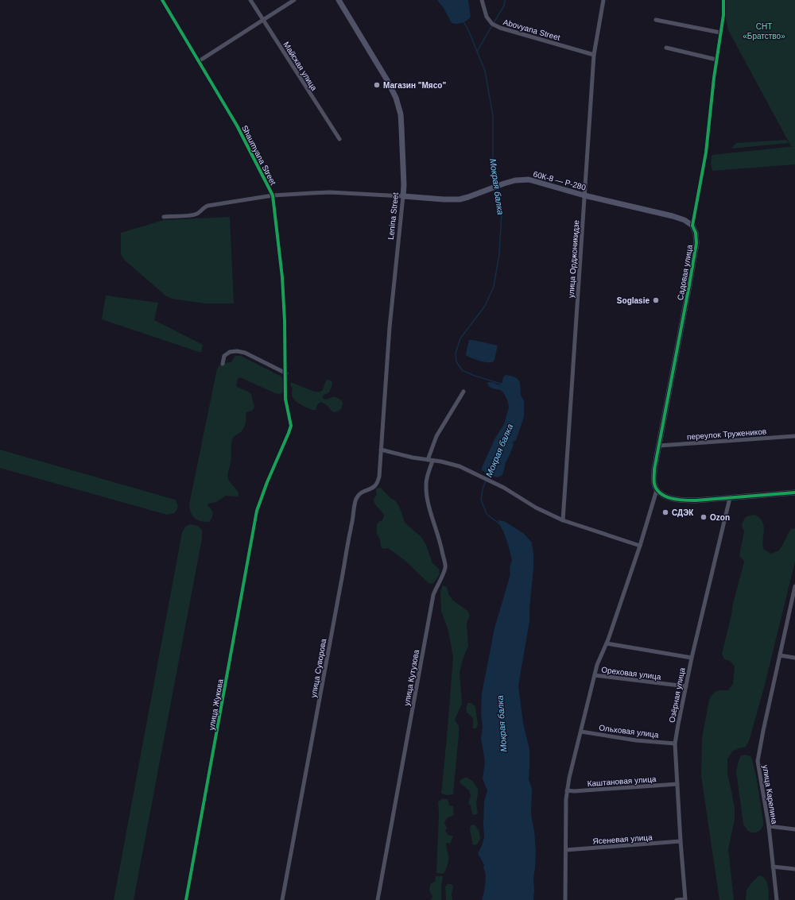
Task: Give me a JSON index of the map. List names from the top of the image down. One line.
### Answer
{"streets":{"street":["Abovyana Street","Майская улица","Shaumyana Street","60К-8 — Р-280","Lenina Street","улица Орджоникидзе","Садовая улица","переулок Тружеников","улица Суворова","Ореховая улица","улица Кутузова","Озёрная улица","улица Жукова","Ольховая улица","Каштановая улица","улица Карелина","Ясеневая улица"]},"crossings":[["Abovyana Street","улица Орджоникидзе"],["Shaumyana Street","улица Жукова"],["60К-8 — Р-280","Lenina Street"],["60К-8 — Р-280","улица Орджоникидзе"],["60К-8 — Р-280","Садовая улица"],["Lenina Street","улица Суворова"],["Садовая улица","переулок Тружеников"],["Садовая улица","Ореховая улица"],["Садовая улица","Ольховая улица"],["Садовая улица","Каштановая улица"],["Садовая улица","Ясеневая улица"],["Ореховая улица","Озёрная улица"],["Озёрная улица","Ольховая улица"],["Озёрная улица","Каштановая улица"],["Озёрная улица","Ясеневая улица"]],"water":["Мокрая балка"],"parks":["СНТ «Братство»"],"places":["Магазин \"Мясо\"","Soglasie","СДЭК","Ozon"]}
